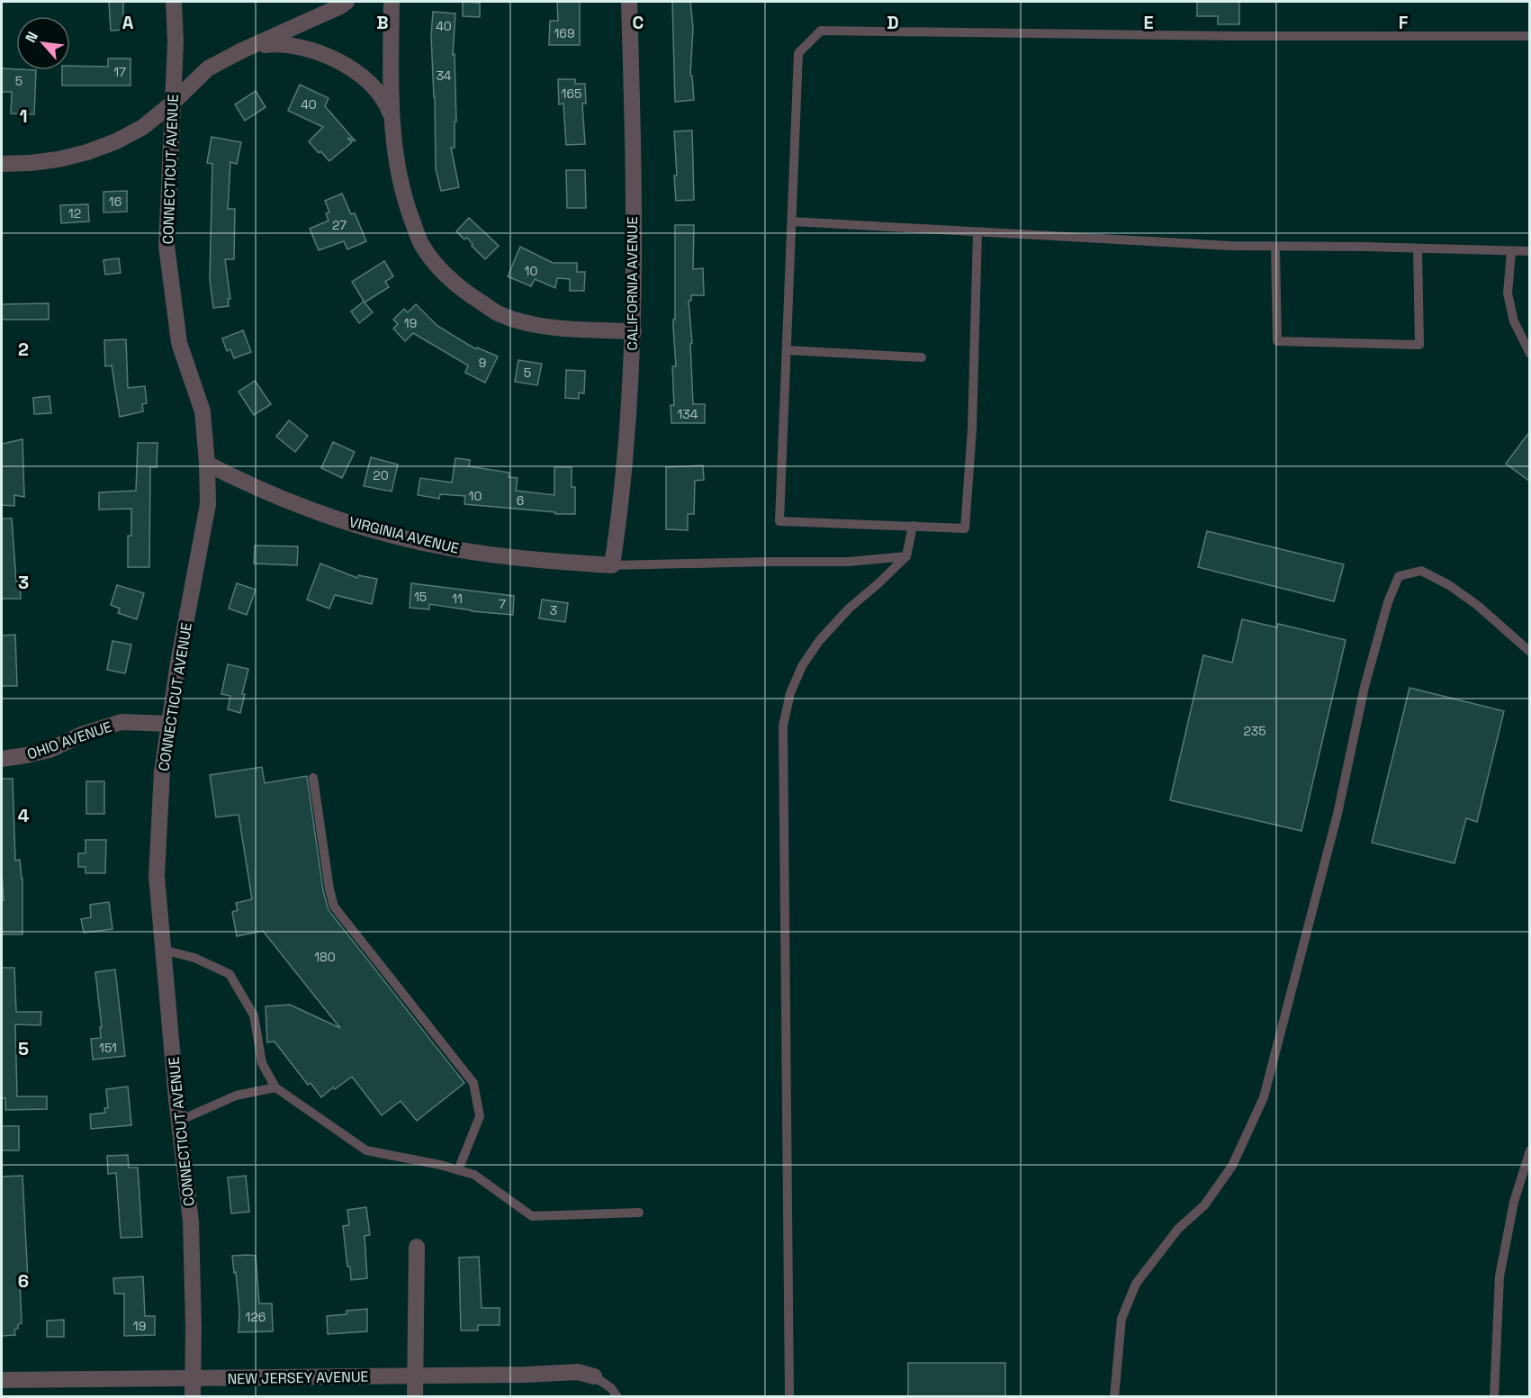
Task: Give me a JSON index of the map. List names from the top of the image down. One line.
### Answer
{"streets":{"street":["CONNECTICUT AVENUE","CALIFORNIA AVENUE","VIRGINIA AVENUE","OHIO AVENUE","NEW JERSEY AVENUE"]},"crossings":[["CONNECTICUT AVENUE","VIRGINIA AVENUE"],["CONNECTICUT AVENUE","OHIO AVENUE"],["CONNECTICUT AVENUE","NEW JERSEY AVENUE"],["CALIFORNIA AVENUE","VIRGINIA AVENUE"]],"house_numbers":["40","169","17","34","5","165","40","16","12","27","10","19","9","5","134","20","10","6","15","11","7","3","235","180","151","126","19"],"north":"top left","grid":{"columns":["A","B","C","D","E","F"],"rows":["1","2","3","4","5","6"]}}
